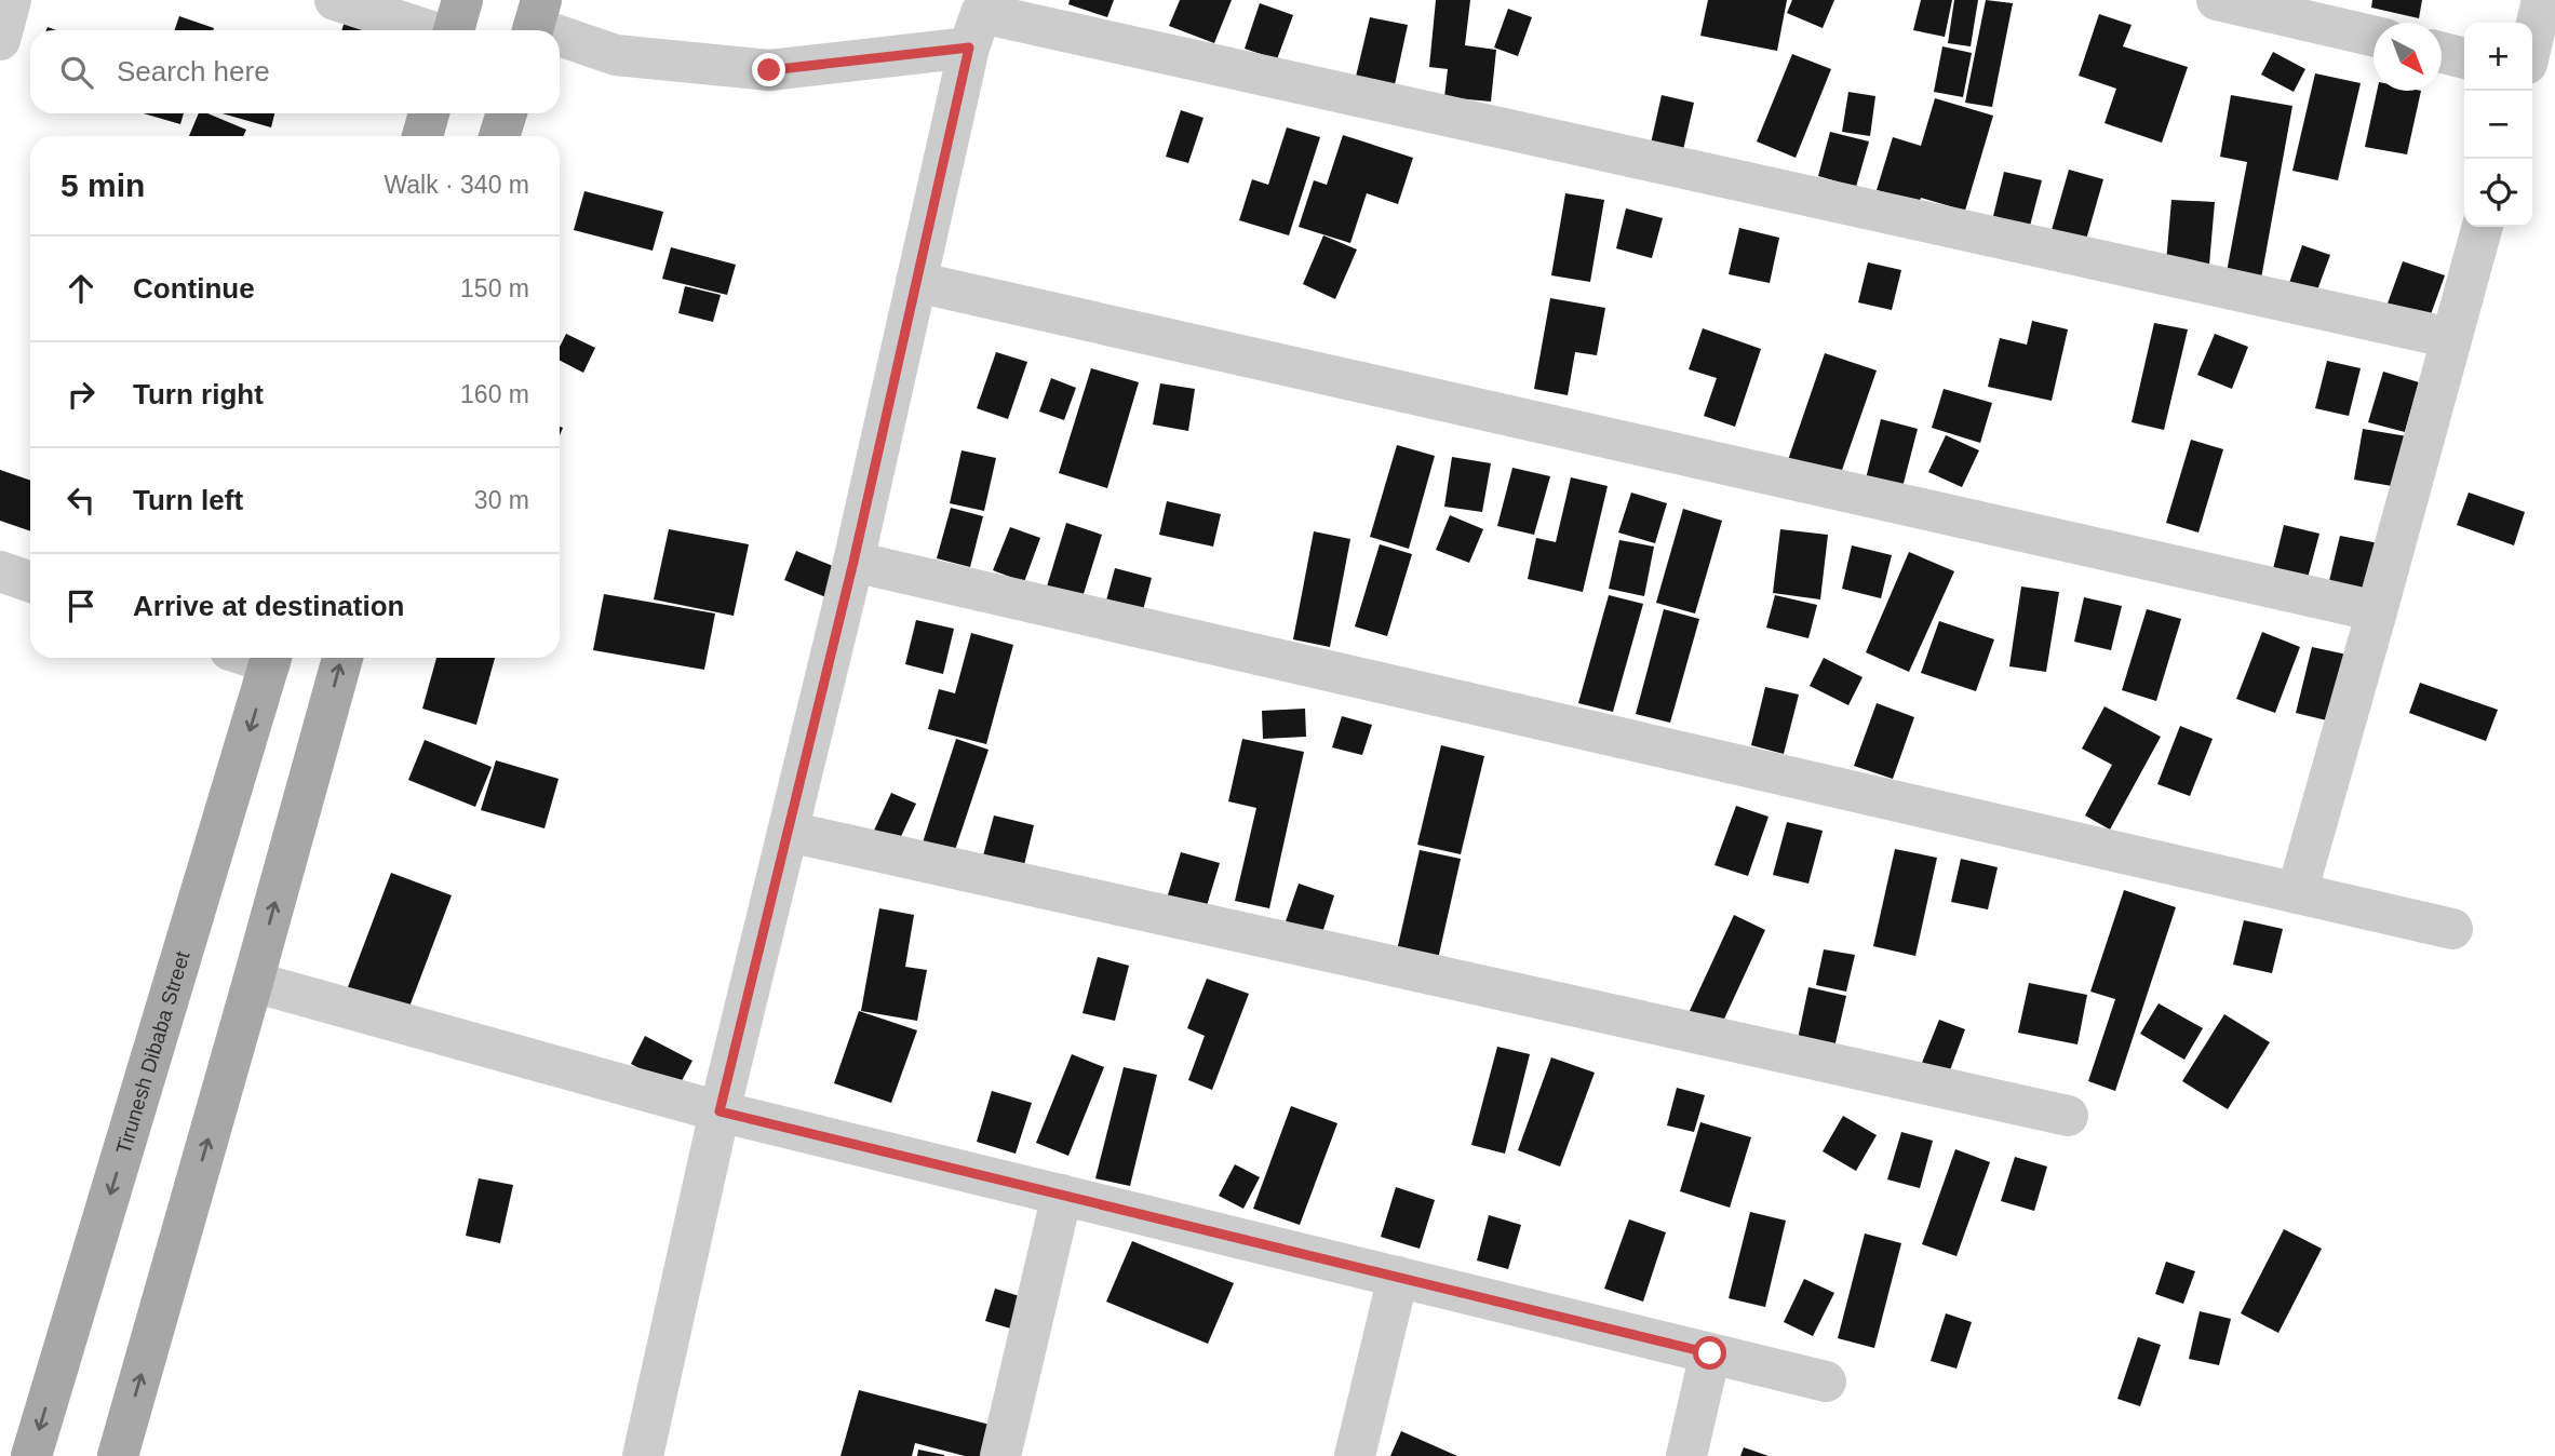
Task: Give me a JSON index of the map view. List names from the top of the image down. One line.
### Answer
{"streets":{"main road":["Tirunesh Dibaba Street"]},"north":"bottom right","page":{"map_buttons":["+","−"],"search":"Search here","heading":["5 min","Walk · 340 m"],"list":[["Continue","150 m"],["Turn right","160 m"],["Turn left","30 m"],"Arrive at destination"]}}
